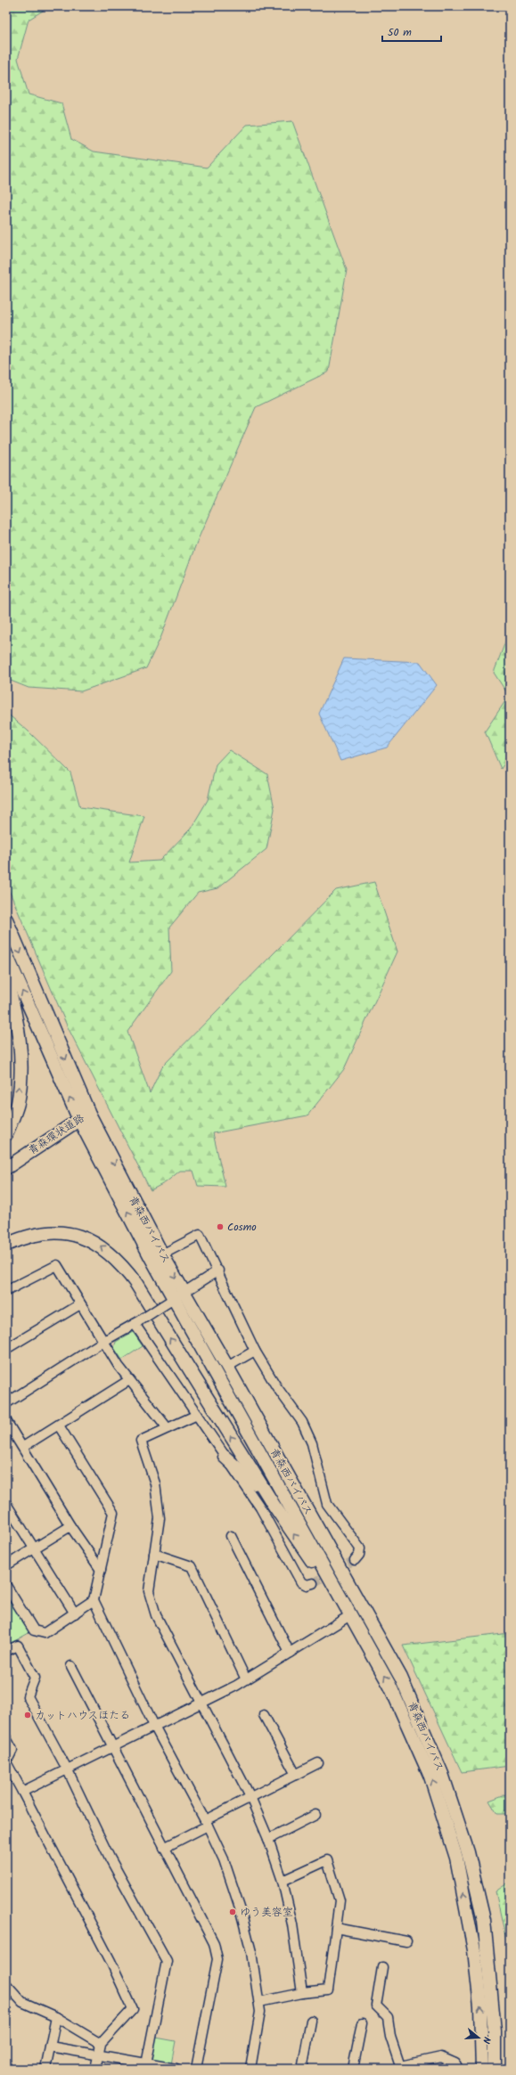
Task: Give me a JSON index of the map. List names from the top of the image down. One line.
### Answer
{"streets":{"highway":["青森環状道路","青森西バイパス"]},"crossings":[["青森環状道路","青森西バイパス"]],"places":["Cosmo","カットハウスほたる","ゆう美容室"],"scale_bar":"50 m","north":"right"}
